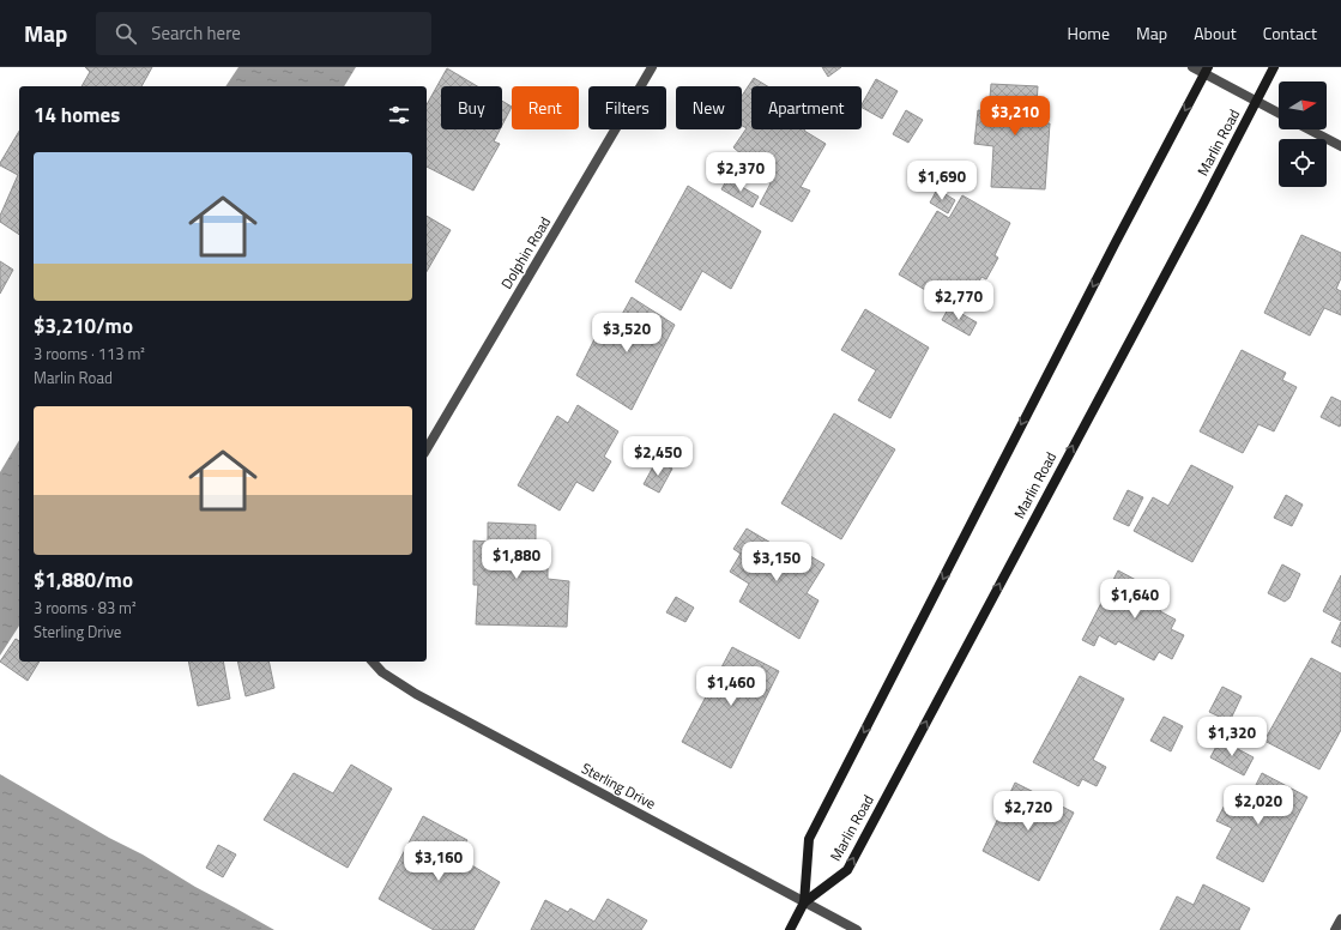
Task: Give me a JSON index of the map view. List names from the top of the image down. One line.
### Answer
{"streets":{"street":["Marlin Road","Dolphin Road","Sterling Drive"]},"crossings":[["Marlin Road","Sterling Drive"]],"north":"right","page":{"header":"Map","search":"Search here","nav":["Home","Map","About","Contact"],"chip":["Buy","Rent","Filters","New","Apartment"],"heading":"14 homes","price":["$3,210","$2,370","$1,690","$2,770","$3,520","$2,450","$1,880","$3,150","$1,640","$1,460","$1,320","$2,020","$2,720","$3,160"],"list":[{"name":"$3,210/mo","note":"3 rooms · 113 m² · Marlin Road"},{"name":"$1,880/mo","note":"3 rooms · 83 m² · Sterling Drive"}]}}
